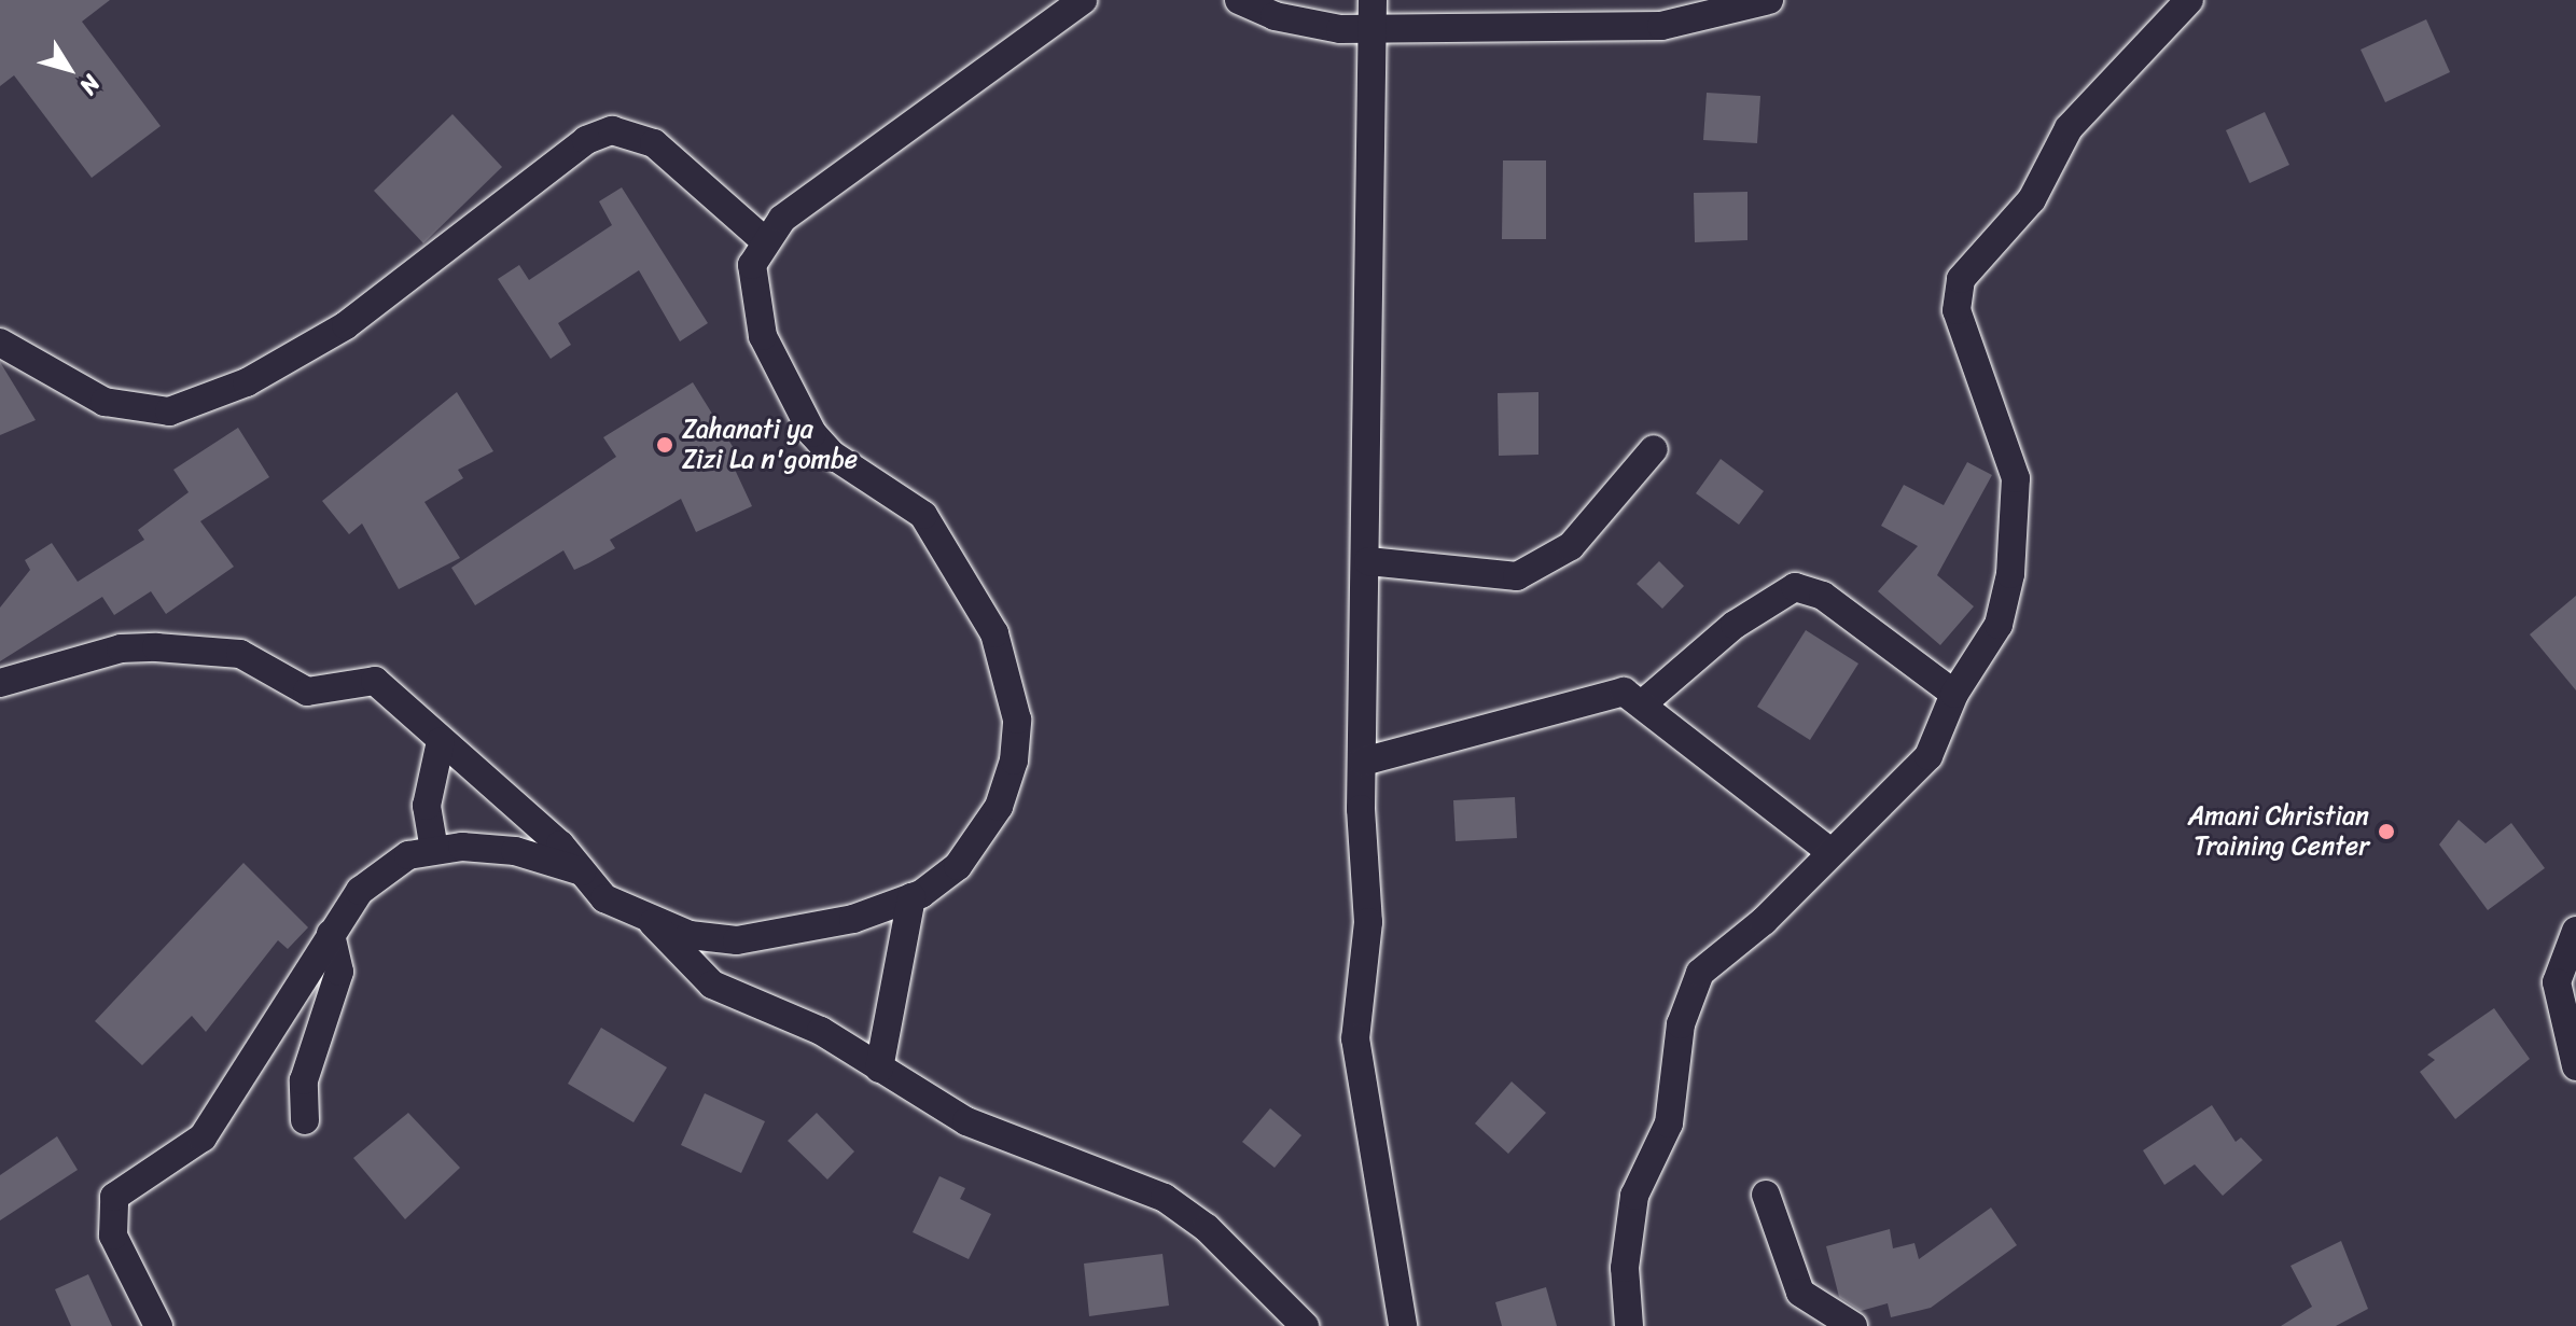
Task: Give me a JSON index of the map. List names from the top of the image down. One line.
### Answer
{"places":["Zahanati ya Zizi La n'gombe","Amani Christian Training Center"],"north":"bottom right"}
